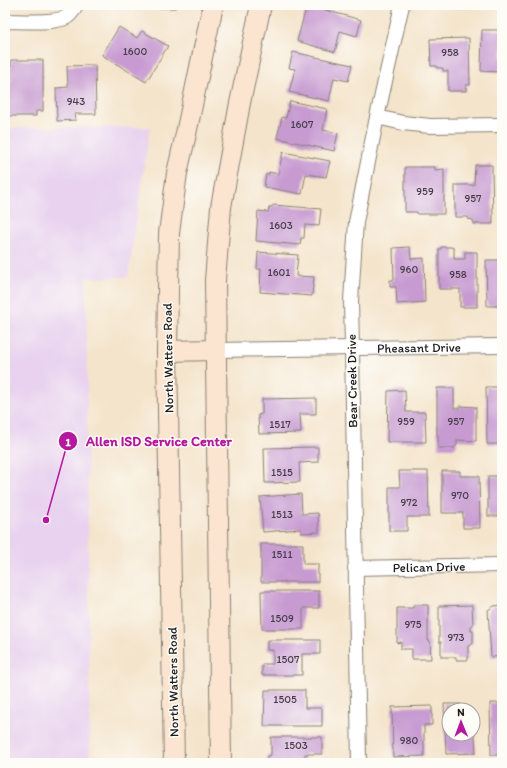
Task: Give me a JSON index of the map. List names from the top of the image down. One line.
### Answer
{"streets":{"main road":["North Watters Road"],"street":["Pheasant Drive","Bear Creek Drive","Pelican Drive"]},"crossings":[["Pheasant Drive","Bear Creek Drive"],["Bear Creek Drive","Pelican Drive"]],"places":["Allen ISD Service Center"],"house_numbers":["1600","958","943","1607","959","957","1603","960","1601","958","959","957","1517","1515","970","972","1513","1511","1509","975","973","1507","1505","980","1503"],"north":"top"}
